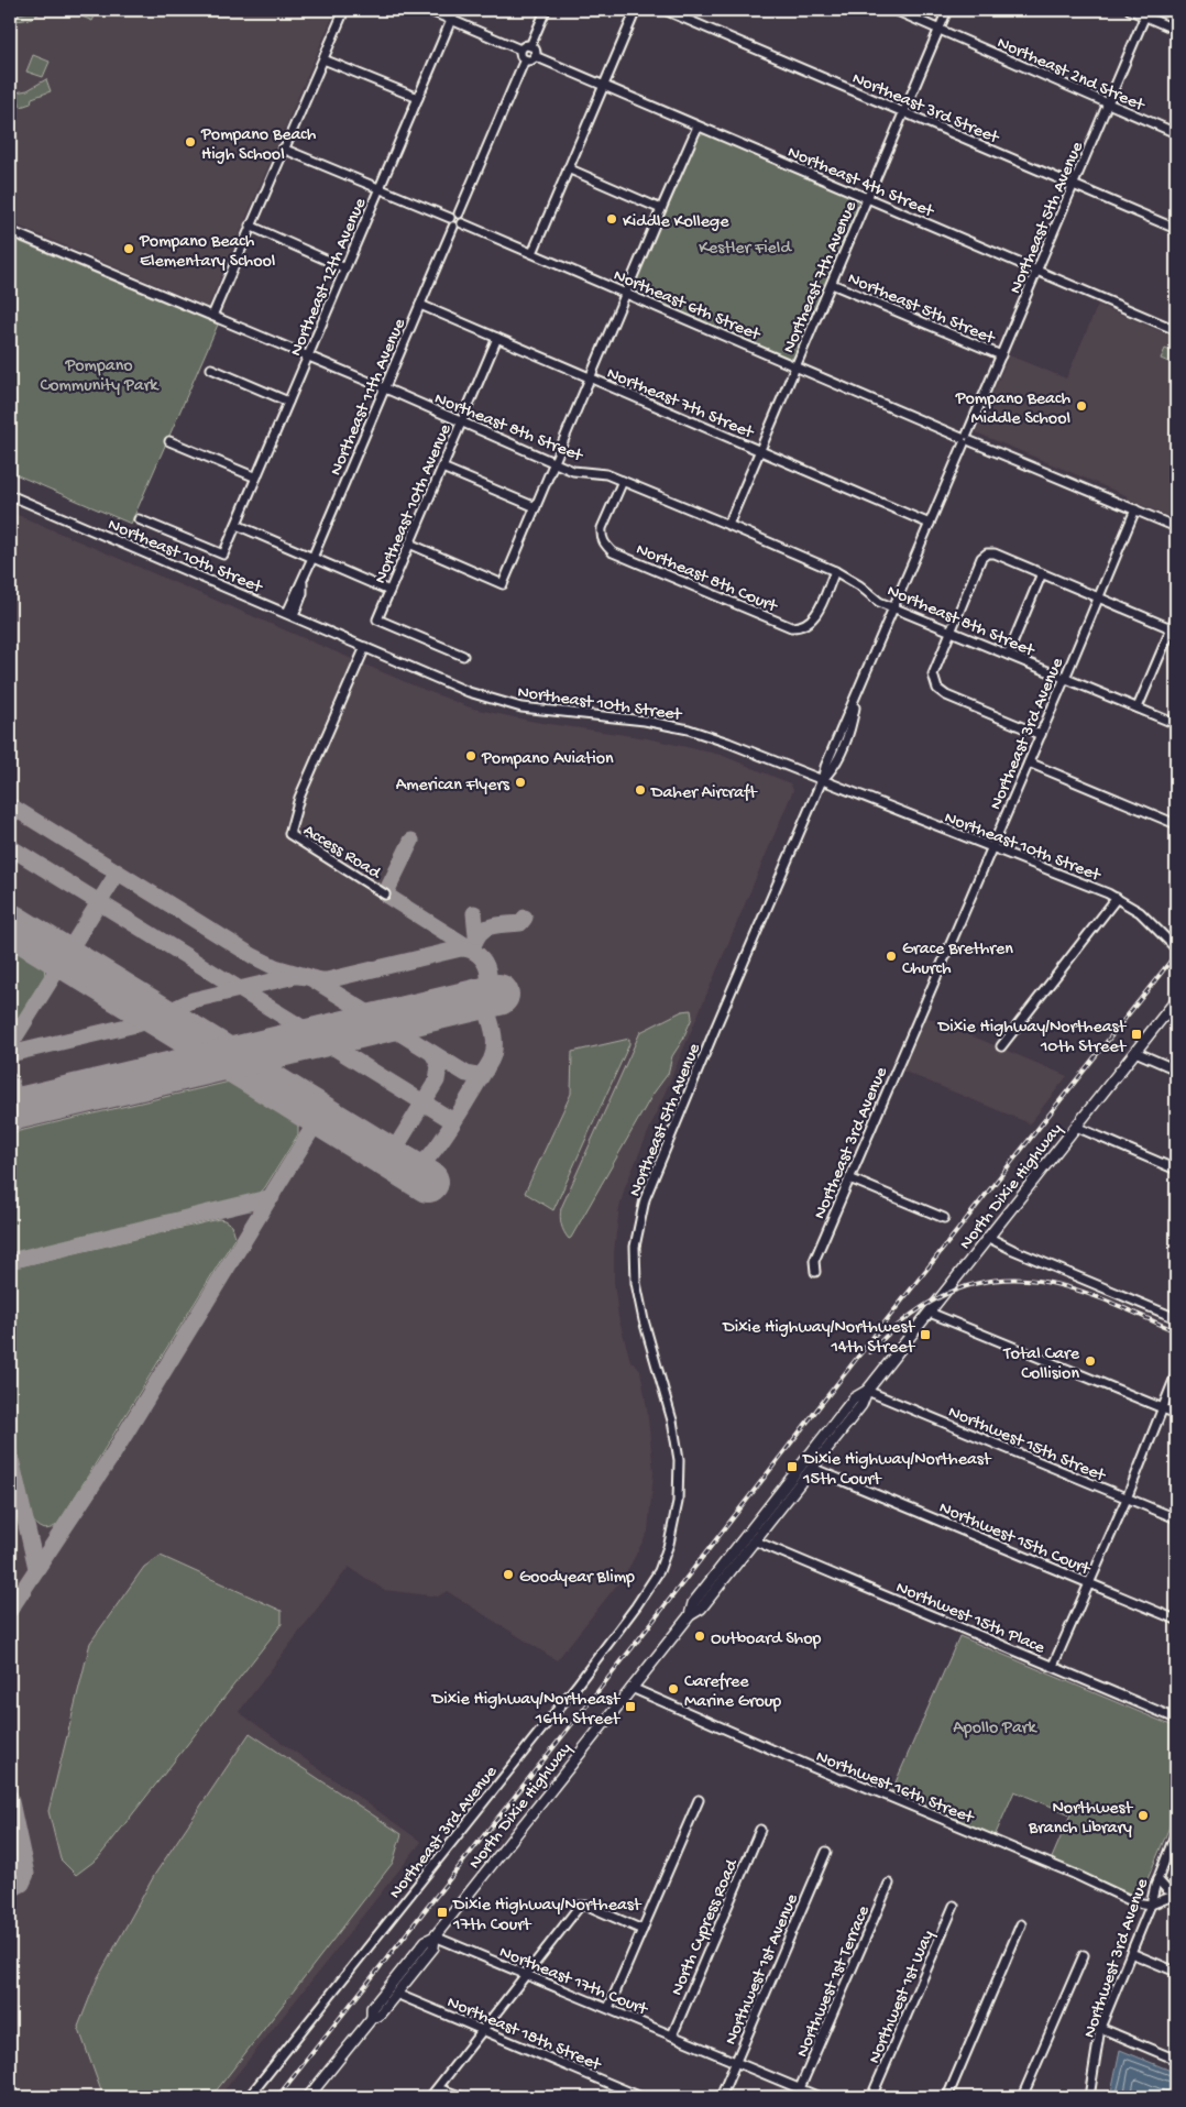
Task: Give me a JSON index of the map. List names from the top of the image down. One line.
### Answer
{"streets":{"main road":["North Dixie Highway"],"street":["Northeast 2nd Street","Northeast 3rd Street","Northeast 4th Street","Northeast 5th Avenue","Northeast 12th Avenue","Northeast 7th Avenue","Northeast 6th Street","Northeast 5th Street","Northeast 11th Avenue","Northeast 7th Street","Northeast 8th Street","Northeast 10th Avenue","Northeast 10th Street","Northeast 8th Court","Northeast 3rd Avenue","Access Road","Northwest 15th Street","Northwest 15th Court","Northwest 15th Place","Northwest 16th Street","North Cypress Road","Northwest 3rd Avenue","Northwest 1st Avenue","Northeast 17th Court","Northwest 1st Terrace","Northwest 1st Way","Northeast 18th Street"]},"crossings":[["Northeast 2nd Street","Northeast 5th Avenue"],["Northeast 2nd Street","Northeast 7th Avenue"],["Northeast 3rd Street","Northeast 5th Avenue"],["Northeast 3rd Street","Northeast 7th Avenue"],["Northeast 4th Street","Northeast 5th Avenue"],["Northeast 4th Street","Northeast 7th Avenue"],["Northeast 5th Avenue","Northeast 6th Street"],["Northeast 5th Avenue","Northeast 5th Street"],["Northeast 5th Avenue","Northeast 7th Street"],["Northeast 5th Avenue","Northeast 8th Street"],["Northeast 5th Avenue","Northeast 10th Street"],["Northeast 5th Avenue","Northeast 3rd Avenue"],["Northeast 12th Avenue","Northeast 8th Street"],["Northeast 7th Avenue","Northeast 6th Street"],["Northeast 7th Avenue","Northeast 5th Street"],["Northeast 7th Avenue","Northeast 7th Street"],["Northeast 7th Avenue","Northeast 8th Street"],["Northeast 6th Street","Northeast 11th Avenue"],["Northeast 6th Street","Northeast 3rd Avenue"],["Northeast 11th Avenue","Northeast 7th Street"],["Northeast 11th Avenue","Northeast 8th Street"],["Northeast 11th Avenue","Northeast 10th Street"],["Northeast 7th Street","Northeast 10th Avenue"],["Northeast 8th Street","Northeast 10th Avenue"],["Northeast 8th Street","Northeast 8th Court"],["Northeast 8th Street","Northeast 3rd Avenue"],["Northeast 10th Street","Northeast 3rd Avenue"],["Northeast 10th Street","Access Road"],["North Dixie Highway","Northwest 15th Street"],["North Dixie Highway","Northwest 15th Court"],["North Dixie Highway","Northwest 15th Place"],["North Dixie Highway","Northwest 16th Street"],["North Dixie Highway","Northeast 17th Court"],["North Dixie Highway","Northeast 18th Street"],["Northwest 16th Street","Northwest 3rd Avenue"],["North Cypress Road","Northeast 17th Court"],["Northwest 1st Avenue","Northeast 17th Court"],["Northeast 17th Court","Northwest 1st Terrace"]],"parks":["Kestler Field","Pompano Community Park","Apollo Park"],"places":{"other":["Pompano Beach High School","Kiddle Kollege","Pompano Beach Elementary School","Pompano Beach Middle School","Pompano Aviation","American Flyers","Daher Aircraft","Grace Brethren Church","Total Care Collision","Goodyear Blimp","Outboard Shop","Carefree Marine Group","Northwest Branch Library"],"transit":["Dixie Highway/Northeast 10th Street","Dixie Highway/Northwest 14th Street","Dixie Highway/Northeast 15th Court","Dixie Highway/Northeast 16th Street","Dixie Highway/Northeast 17th Court"]}}
